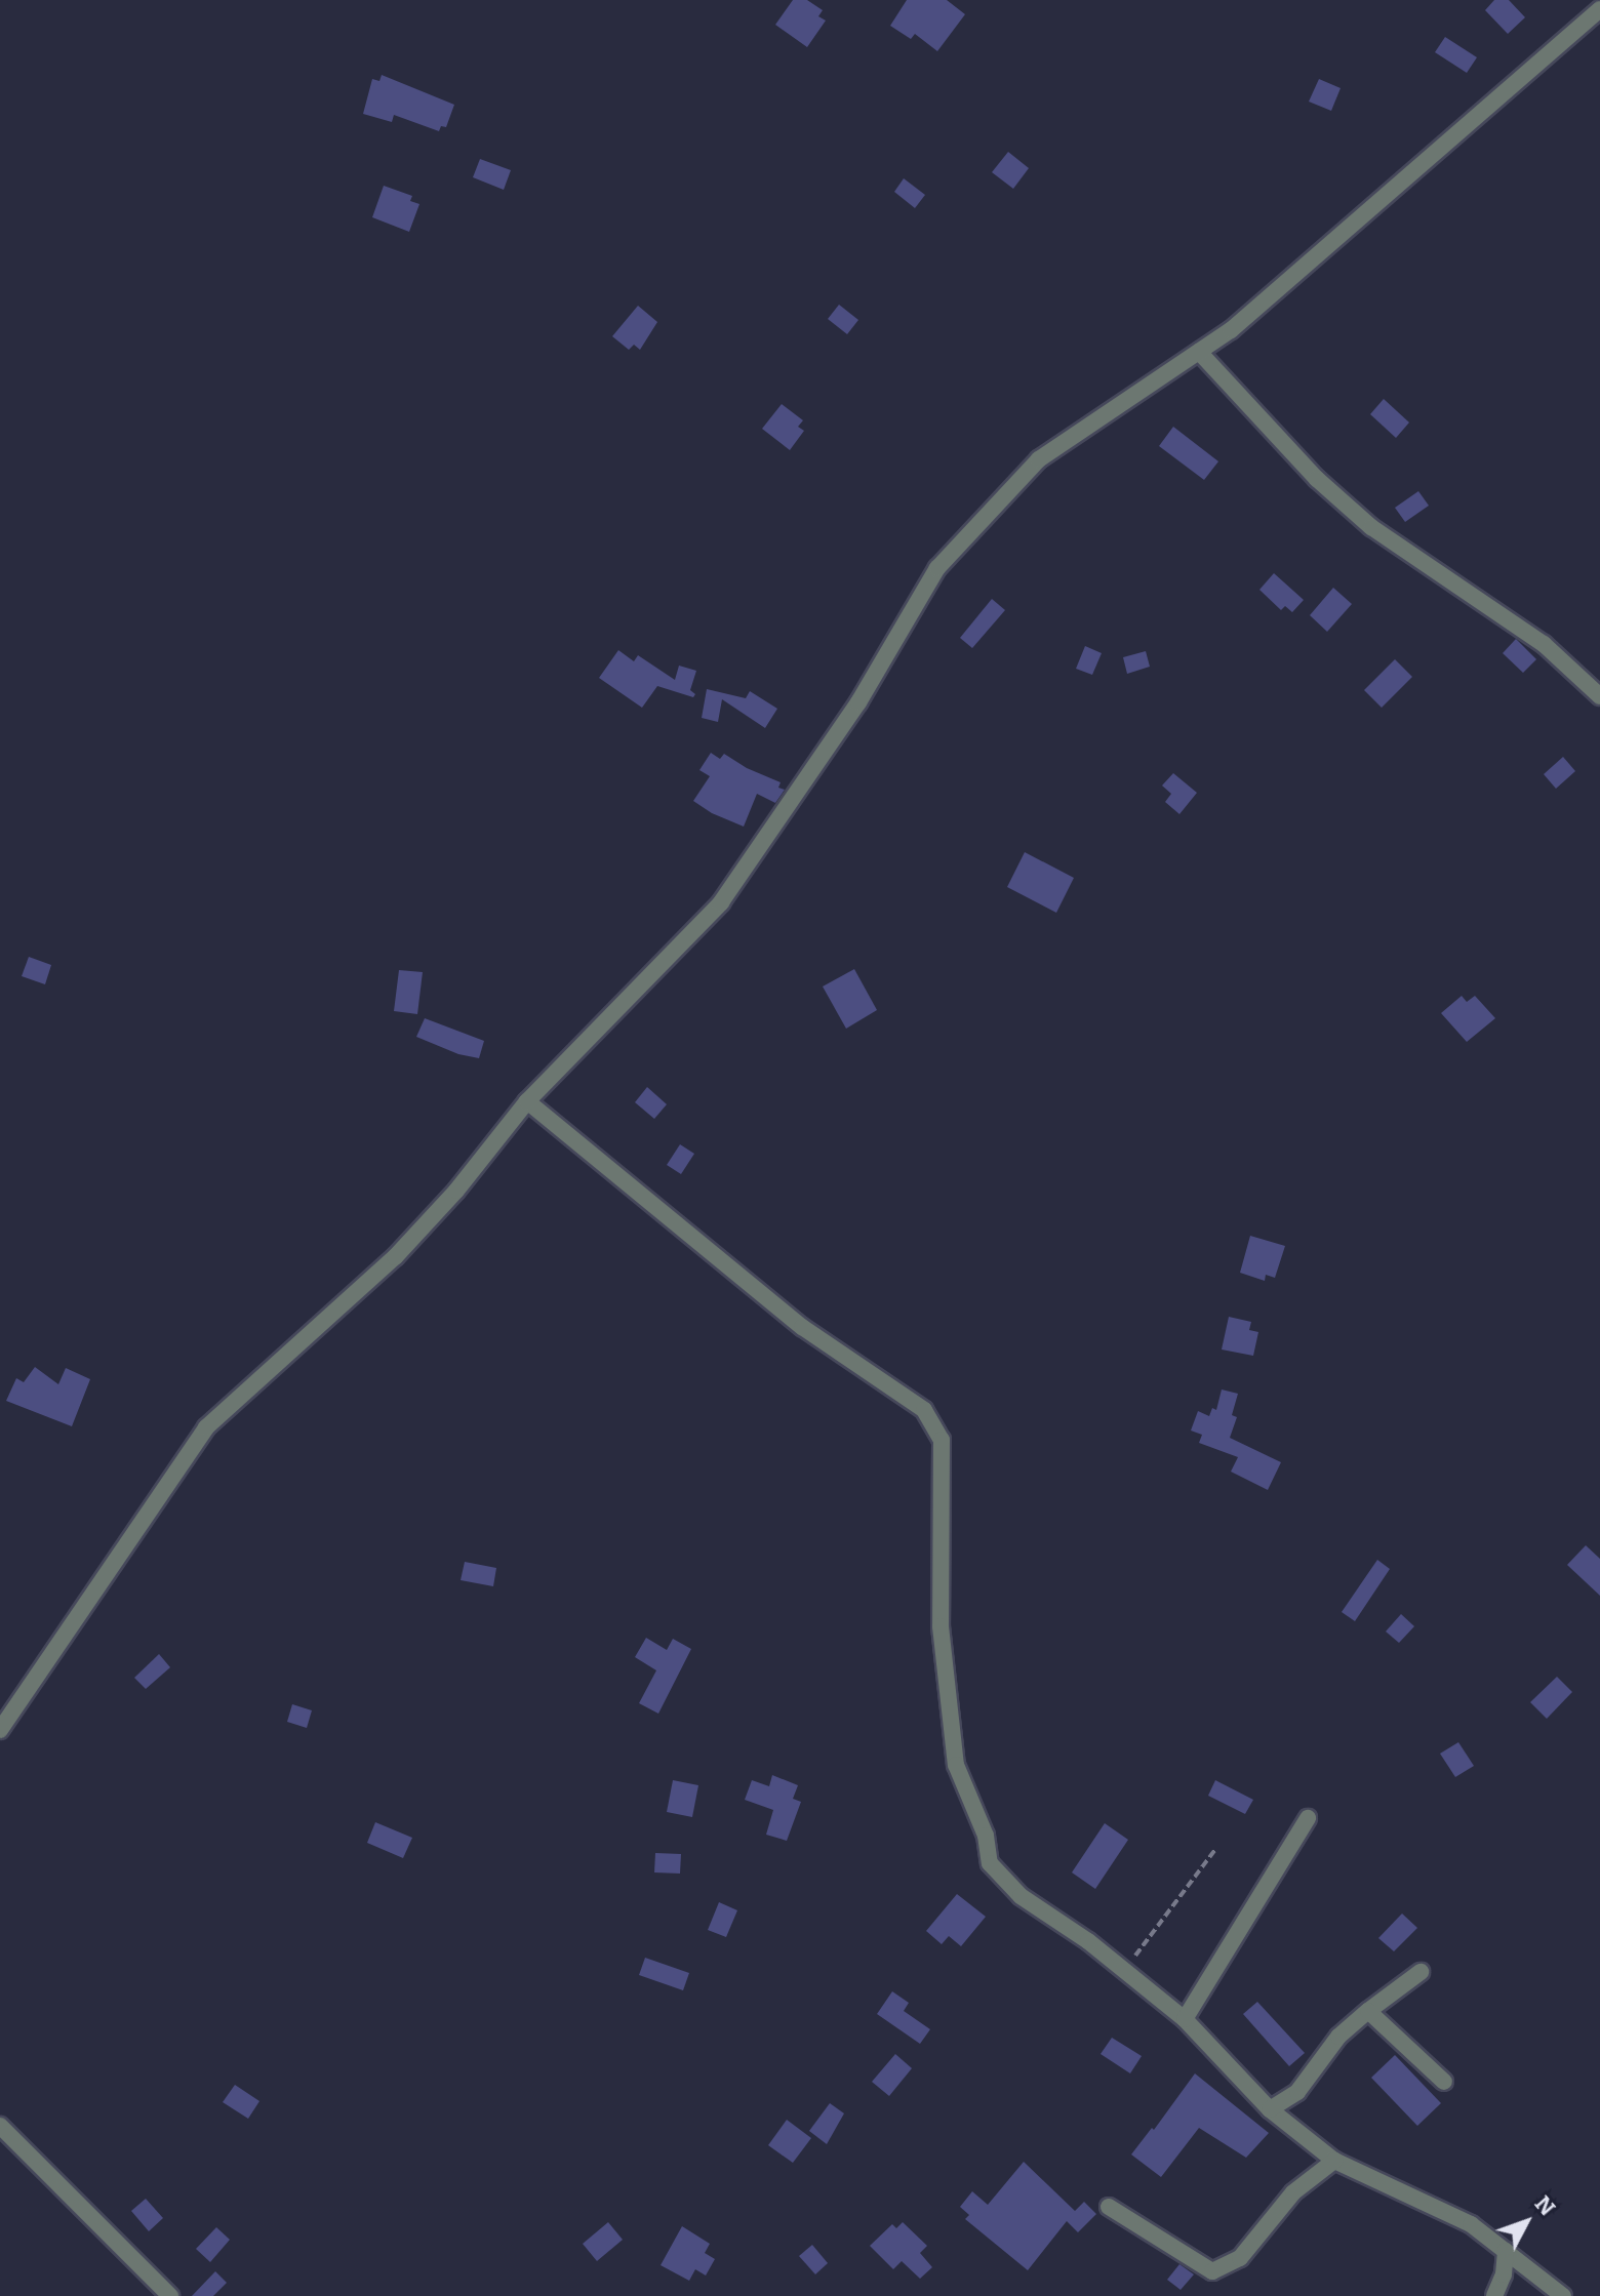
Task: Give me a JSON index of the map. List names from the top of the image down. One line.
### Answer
{"north":"top right"}
